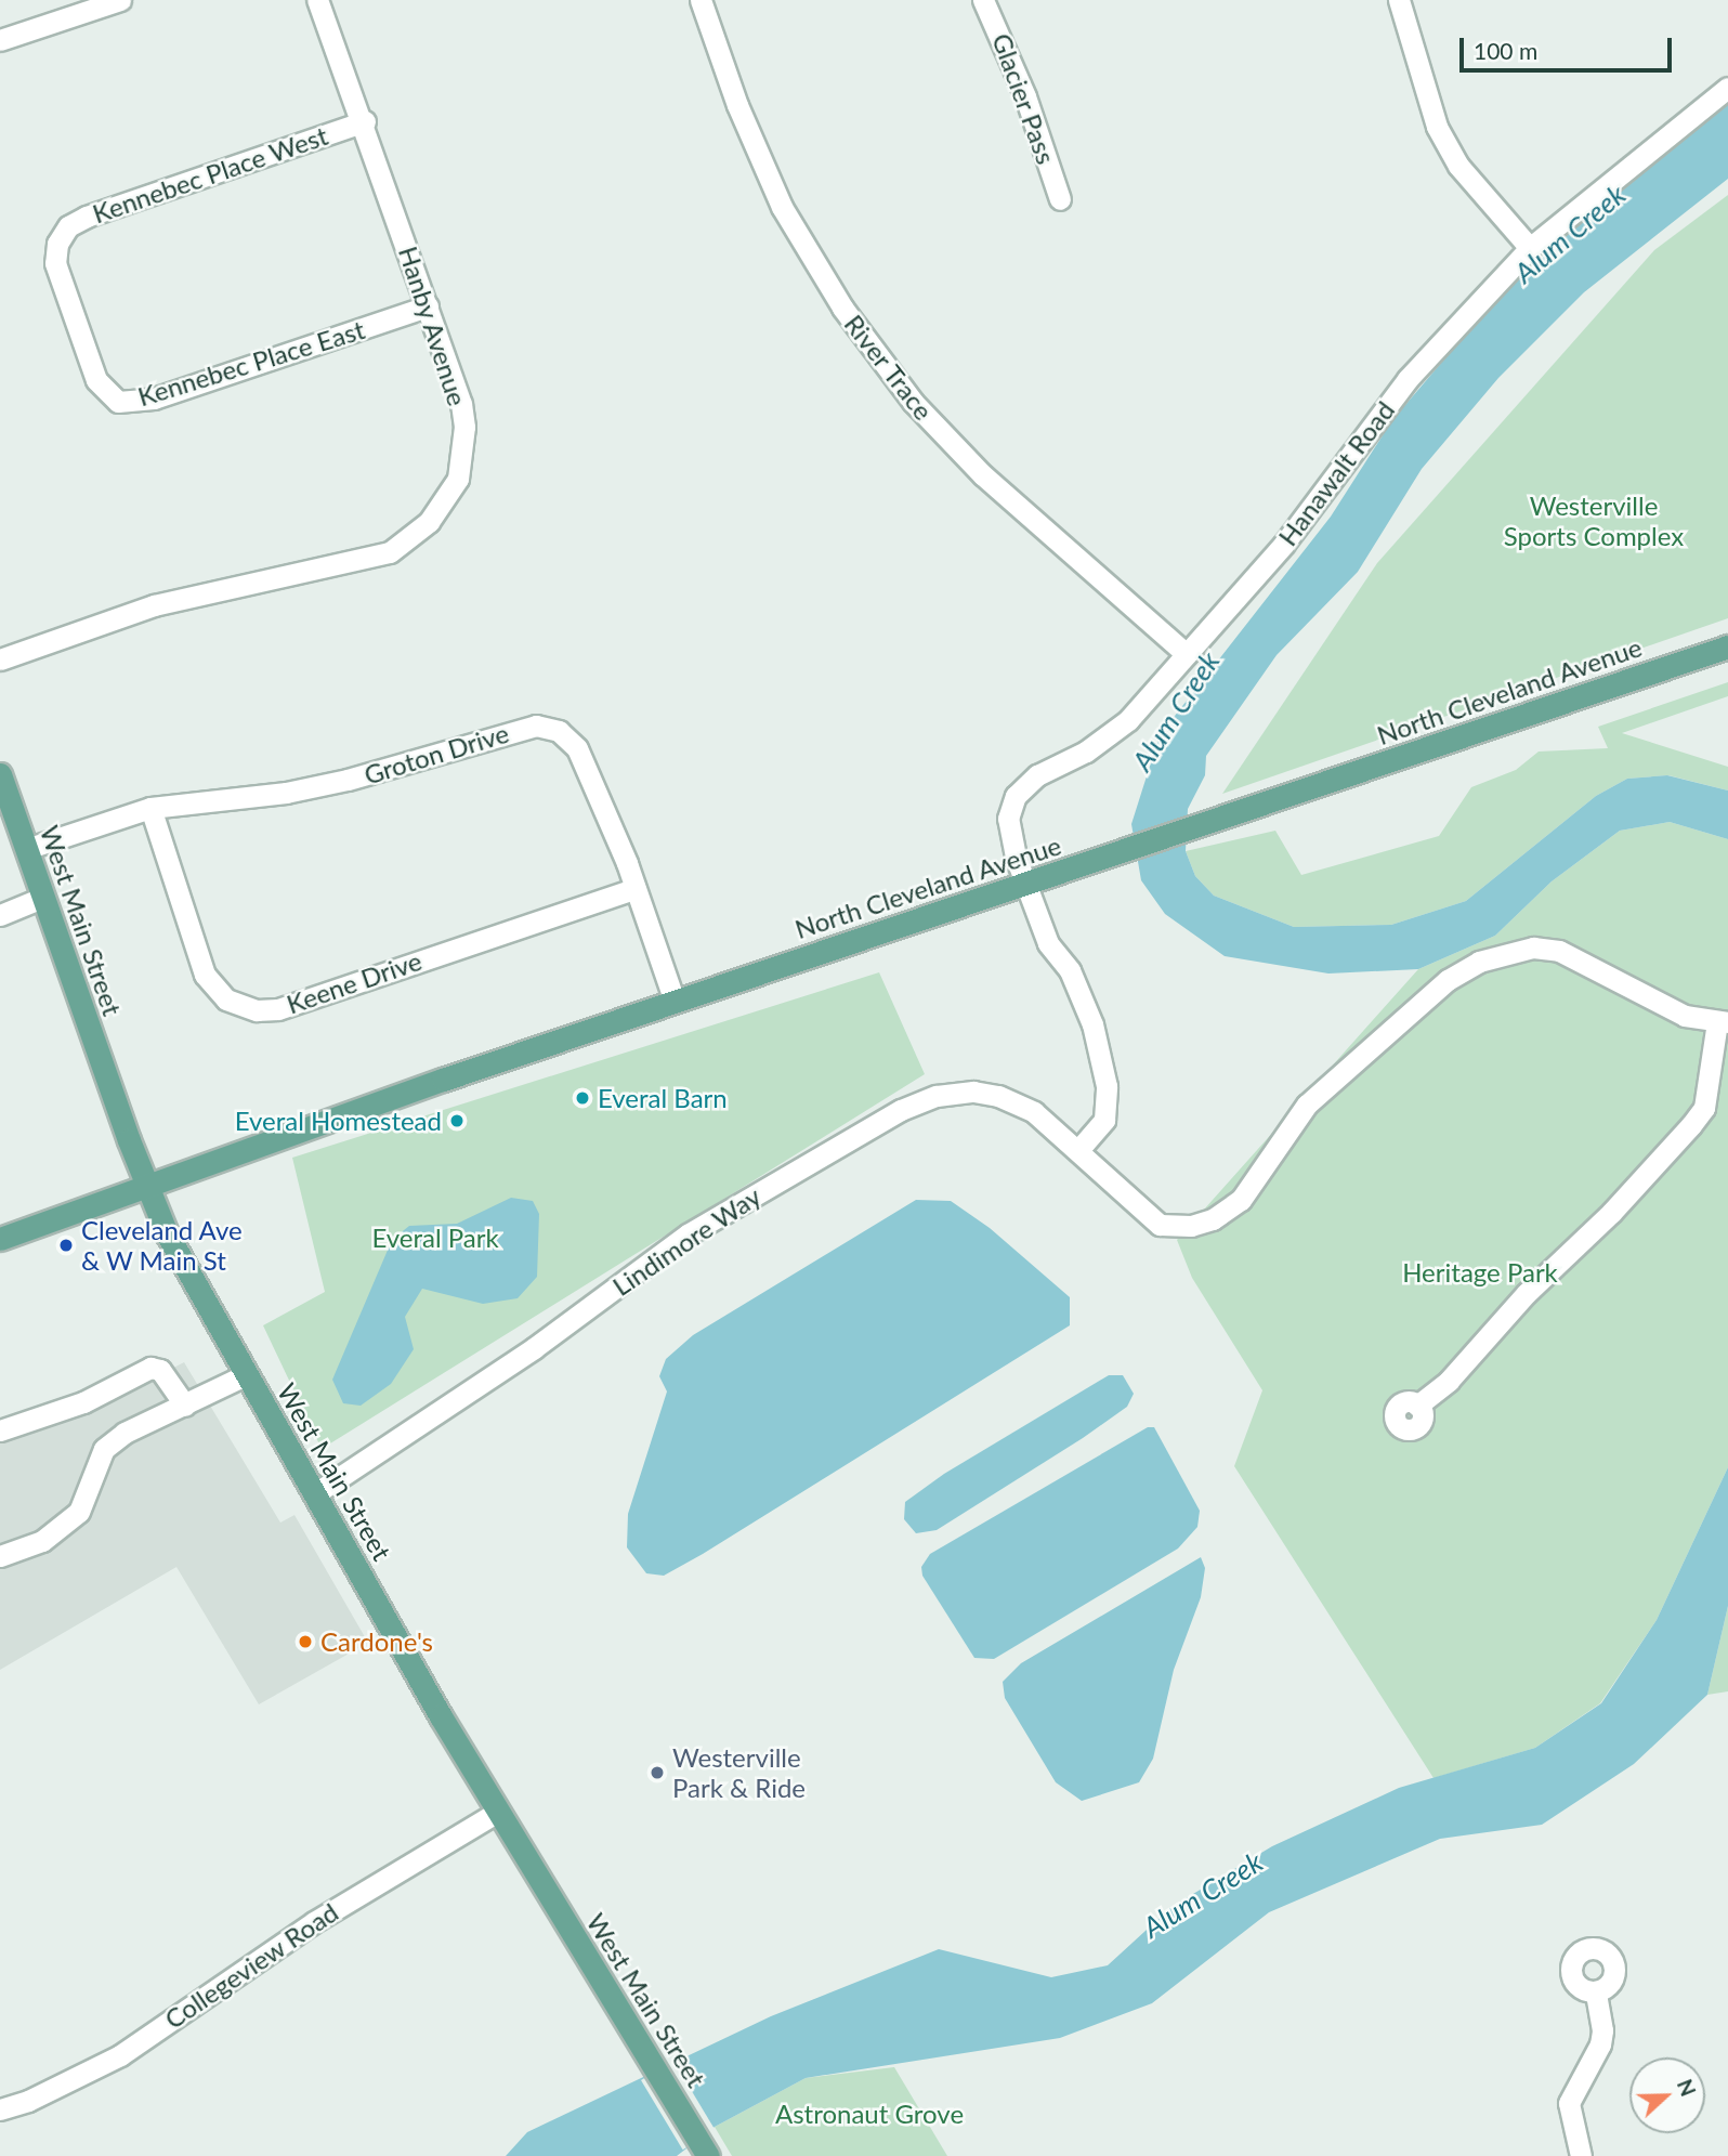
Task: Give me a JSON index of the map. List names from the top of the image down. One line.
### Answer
{"streets":{"main road":["North Cleveland Avenue","West Main Street"],"street":["Glacier Pass","Kennebec Place West","Hanby Avenue","Kennebec Place East","River Trace","Hanawalt Road","Groton Drive","Keene Drive","Lindimore Way","Collegeview Road"]},"crossings":[["Kennebec Place West","Hanby Avenue"],["Kennebec Place West","Kennebec Place East"],["Hanby Avenue","Kennebec Place East"],["River Trace","Hanawalt Road"],["Hanawalt Road","North Cleveland Avenue"],["Hanawalt Road","Lindimore Way"],["North Cleveland Avenue","Groton Drive"],["North Cleveland Avenue","West Main Street"],["Groton Drive","West Main Street"],["Groton Drive","Keene Drive"],["West Main Street","Lindimore Way"],["West Main Street","Collegeview Road"]],"water":["Alum Creek"],"parks":["Westerville Sports Complex","Everal Park","Heritage Park","Astronaut Grove"],"places":["Everal Barn","Everal Homestead","Cleveland Ave & W Main St","Cardone's","Westerville Park & Ride"],"scale_bar":"100 m","north":"right"}
